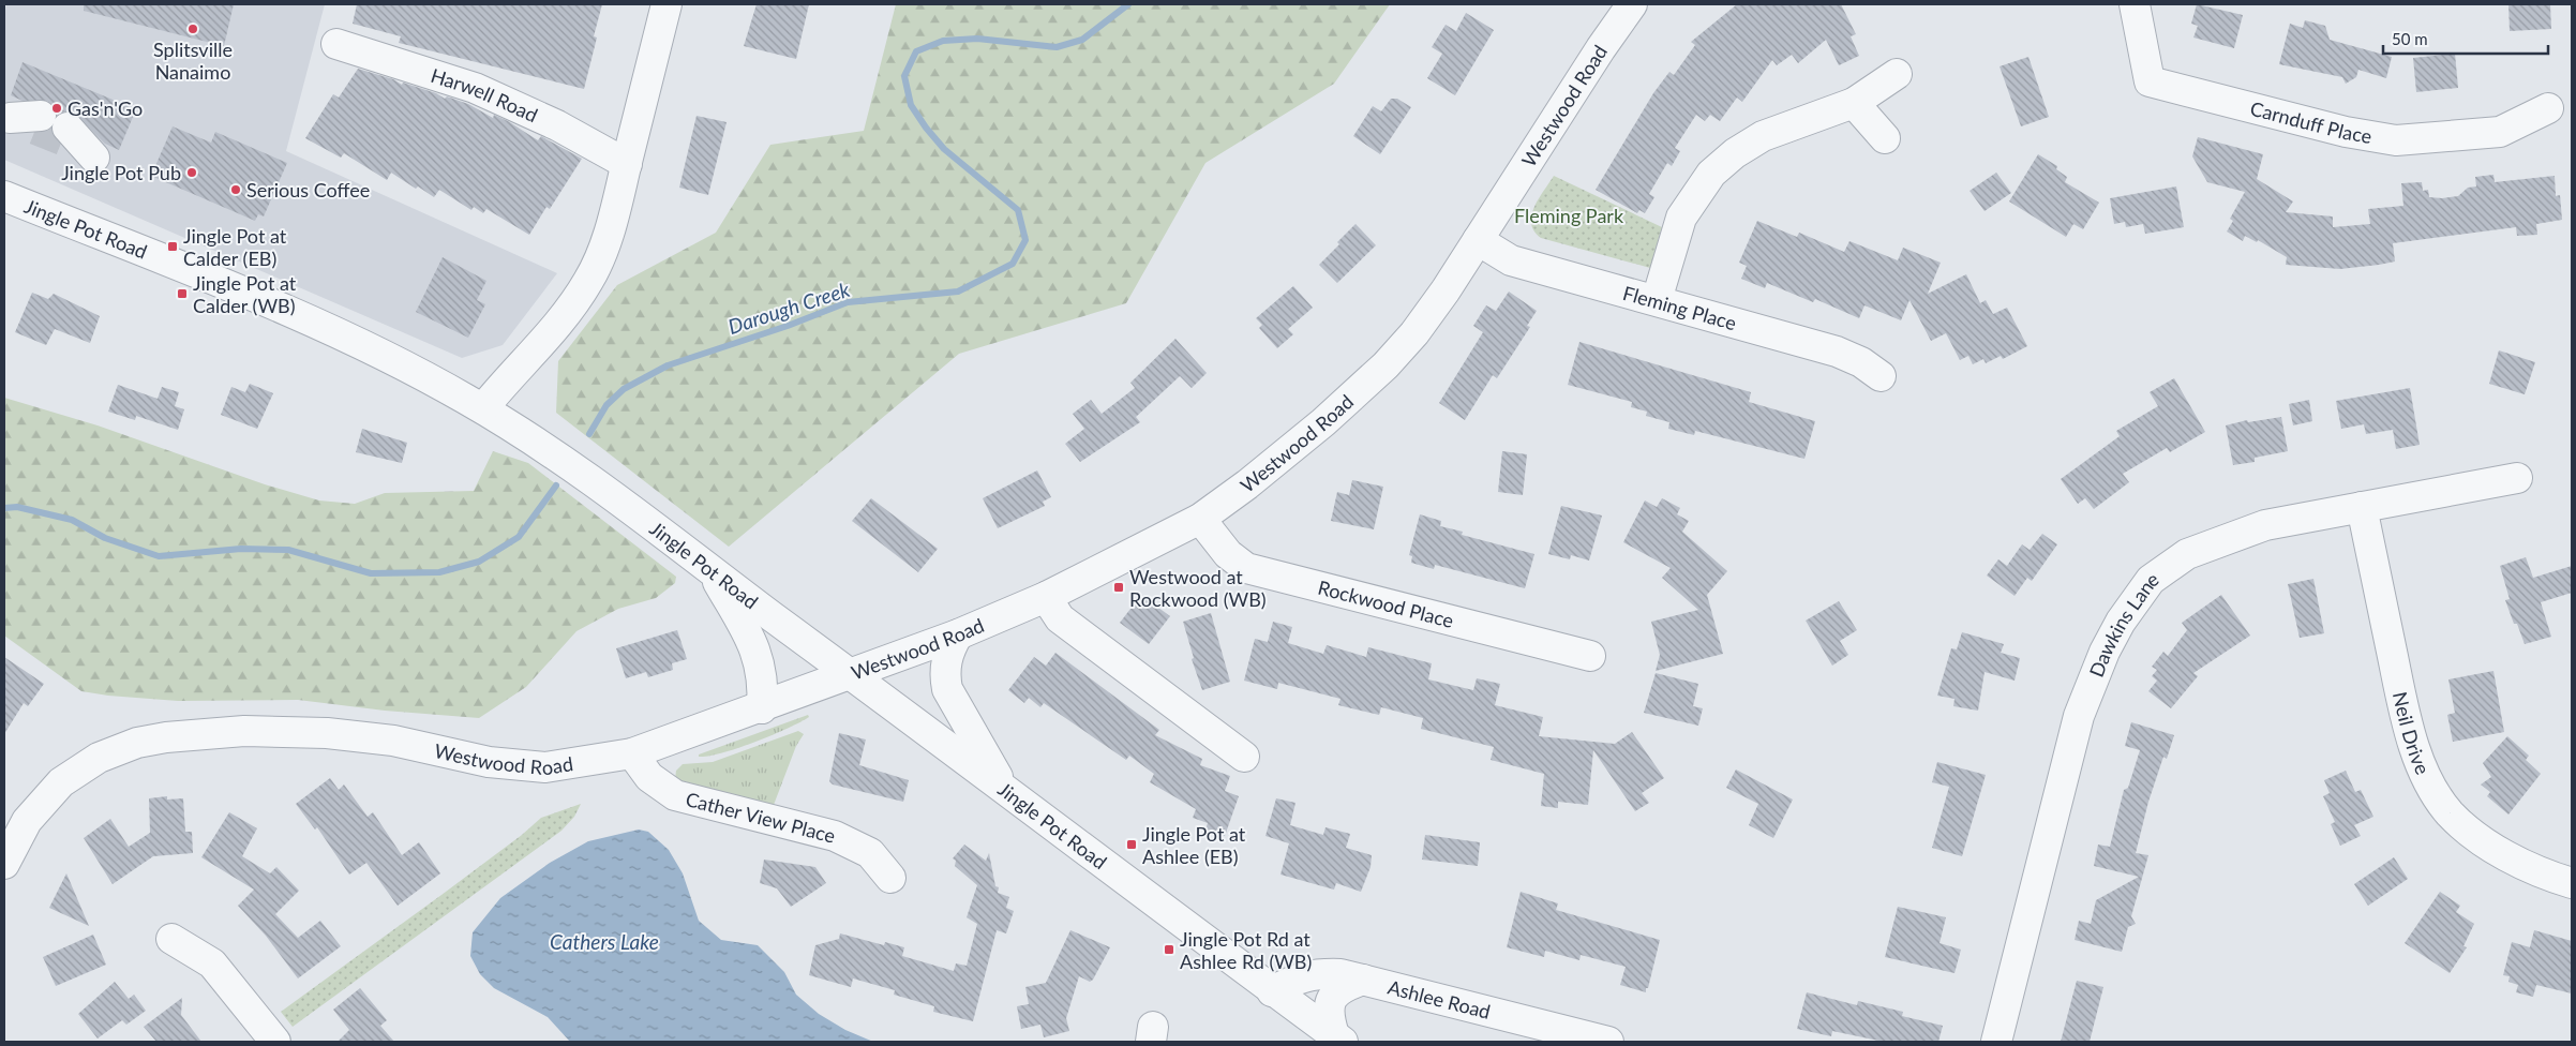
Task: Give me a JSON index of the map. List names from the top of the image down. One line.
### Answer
{"streets":{"street":["Harwell Road","Westwood Road","Carnduff Place","Jingle Pot Road","Fleming Place","Rockwood Place","Dawkins Lane","Neil Drive","Cather View Place","Ashlee Road"]},"crossings":[["Westwood Road","Jingle Pot Road"],["Westwood Road","Fleming Place"],["Westwood Road","Rockwood Place"],["Westwood Road","Cather View Place"],["Jingle Pot Road","Ashlee Road"],["Dawkins Lane","Neil Drive"]],"water":["Darough Creek","Cathers Lake"],"parks":["Fleming Park"],"places":{"other":["Splitsville Nanaimo","Gas'n'Go","Jingle Pot Pub","Serious Coffee"],"transit":["Jingle Pot at Calder (EB)","Jingle Pot at Calder (WB)","Westwood at Rockwood (WB)","Jingle Pot at Ashlee (EB)","Jingle Pot Rd at Ashlee Rd (WB)"]},"scale_bar":"50 m"}
